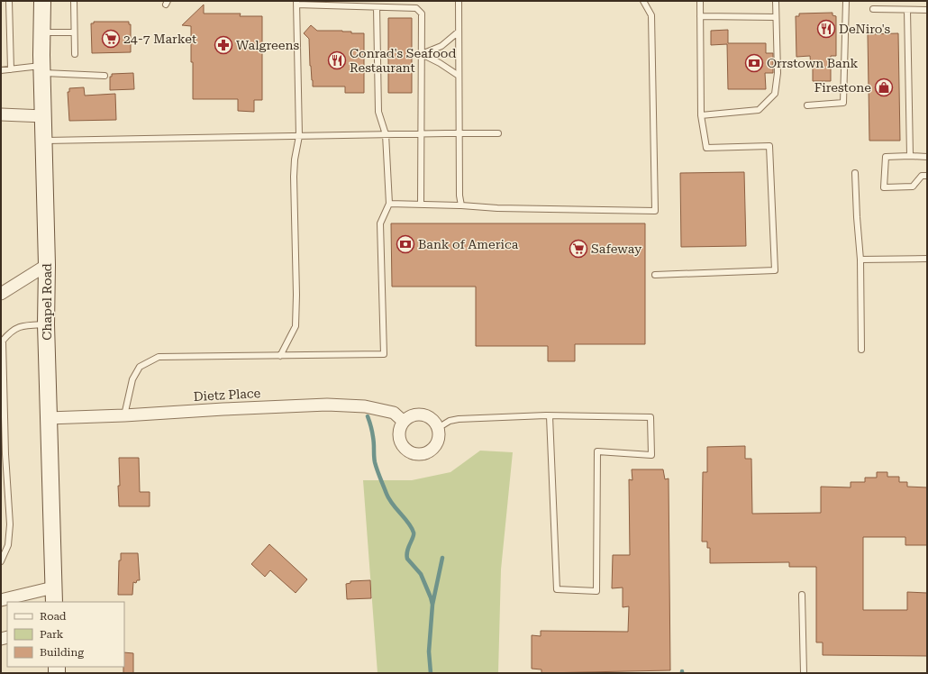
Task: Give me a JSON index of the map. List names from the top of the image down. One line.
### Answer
{"streets":{"street":["Chapel Road","Dietz Place"]},"crossings":[["Chapel Road","Dietz Place"]],"places":{"restaurant":["DeNiro's","Conrad's Seafood Restaurant"],"supermarket":["24-7 Market","Safeway"],"pharmacy":["Walgreens"],"bank":["Orrstown Bank","Bank of America"],"shop":["Firestone"]},"legend":["Road","Park","Building"]}
